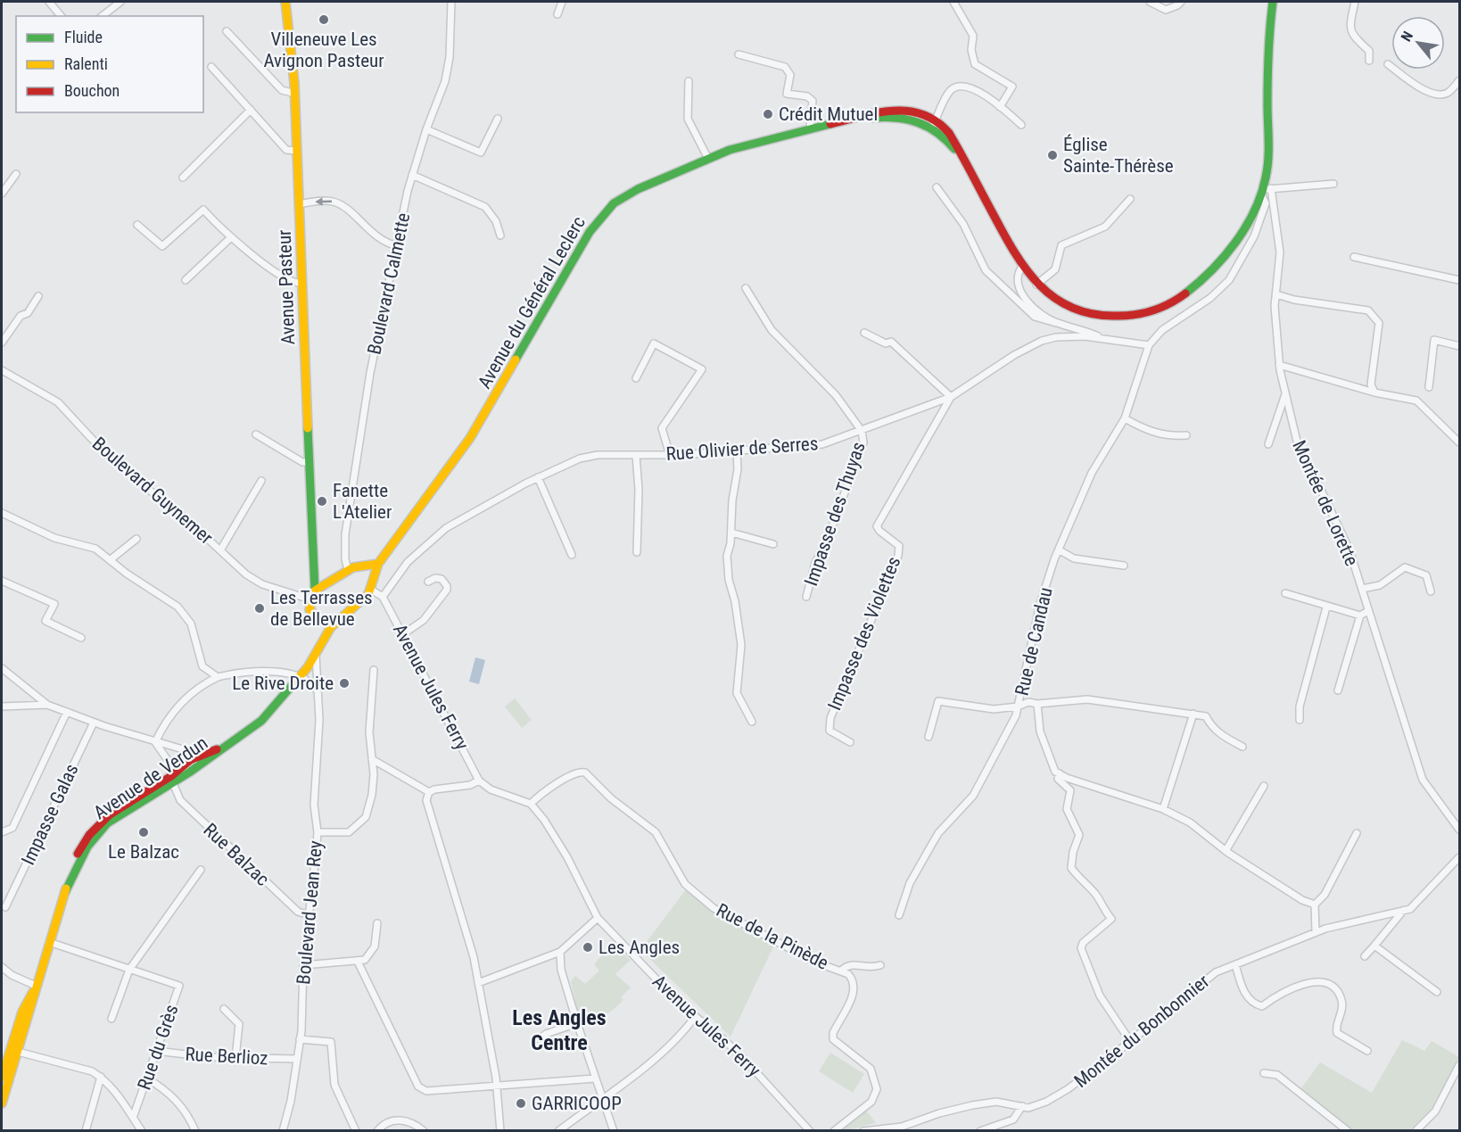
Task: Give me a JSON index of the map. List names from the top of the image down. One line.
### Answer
{"streets":{"main road":["Avenue Pasteur","Avenue du Général Leclerc","Avenue de Verdun"],"street":["Boulevard Calmette","Rue Olivier de Serres","Boulevard Guynemer","Montée de Lorette","Impasse des Thuyas","Impasse des Violettes","Rue de Candau","Avenue Jules Ferry","Impasse Galas","Rue Balzac","Boulevard Jean Rey","Rue de la Pinède","Montée du Bonbonnier","Rue du Grès","Rue Berlioz"]},"crossings":[["Avenue du Général Leclerc","Montée de Lorette"],["Rue Olivier de Serres","Impasse des Thuyas"],["Rue Olivier de Serres","Impasse des Violettes"],["Rue Olivier de Serres","Rue de Candau"],["Rue Olivier de Serres","Avenue Jules Ferry"],["Rue de Candau","Montée du Bonbonnier"],["Avenue Jules Ferry","Rue de la Pinède"],["Avenue de Verdun","Rue Balzac"],["Avenue de Verdun","Boulevard Jean Rey"],["Avenue de Verdun","Rue du Grès"],["Rue Balzac","Boulevard Jean Rey"],["Boulevard Jean Rey","Rue Berlioz"],["Rue du Grès","Rue Berlioz"]],"districts":["Les Angles Centre"],"places":["Villeneuve Les Avignon Pasteur","Crédit Mutuel","Église Sainte-Thérèse","Fanette L'Atelier","Les Terrasses de Bellevue","Le Rive Droite","Le Balzac","Les Angles","GARRICOOP"],"legend":["Fluide","Ralenti","Bouchon"],"north":"top left"}
